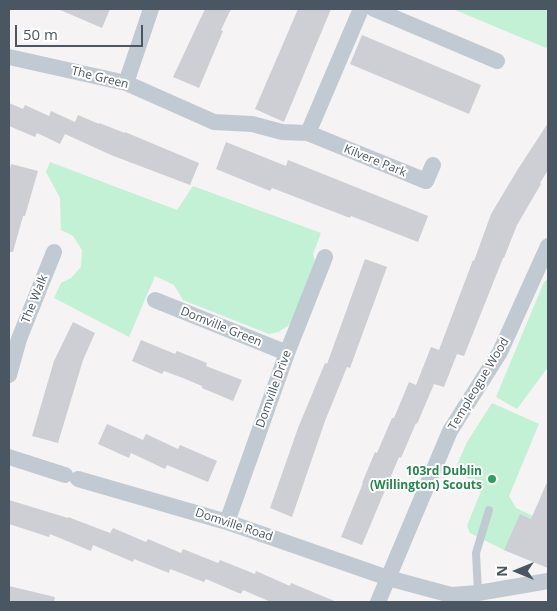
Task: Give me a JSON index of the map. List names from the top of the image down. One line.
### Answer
{"streets":{"street":["The Green","Kilvere Park","The Walk","Domville Green","Templeogue Wood","Domville Drive","Domville Road"]},"crossings":[["The Green","Kilvere Park"],["Domville Green","Domville Drive"],["Templeogue Wood","Domville Road"],["Domville Drive","Domville Road"]],"places":["103rd Dublin (Willington) Scouts"],"scale_bar":"50 m","north":"left"}
